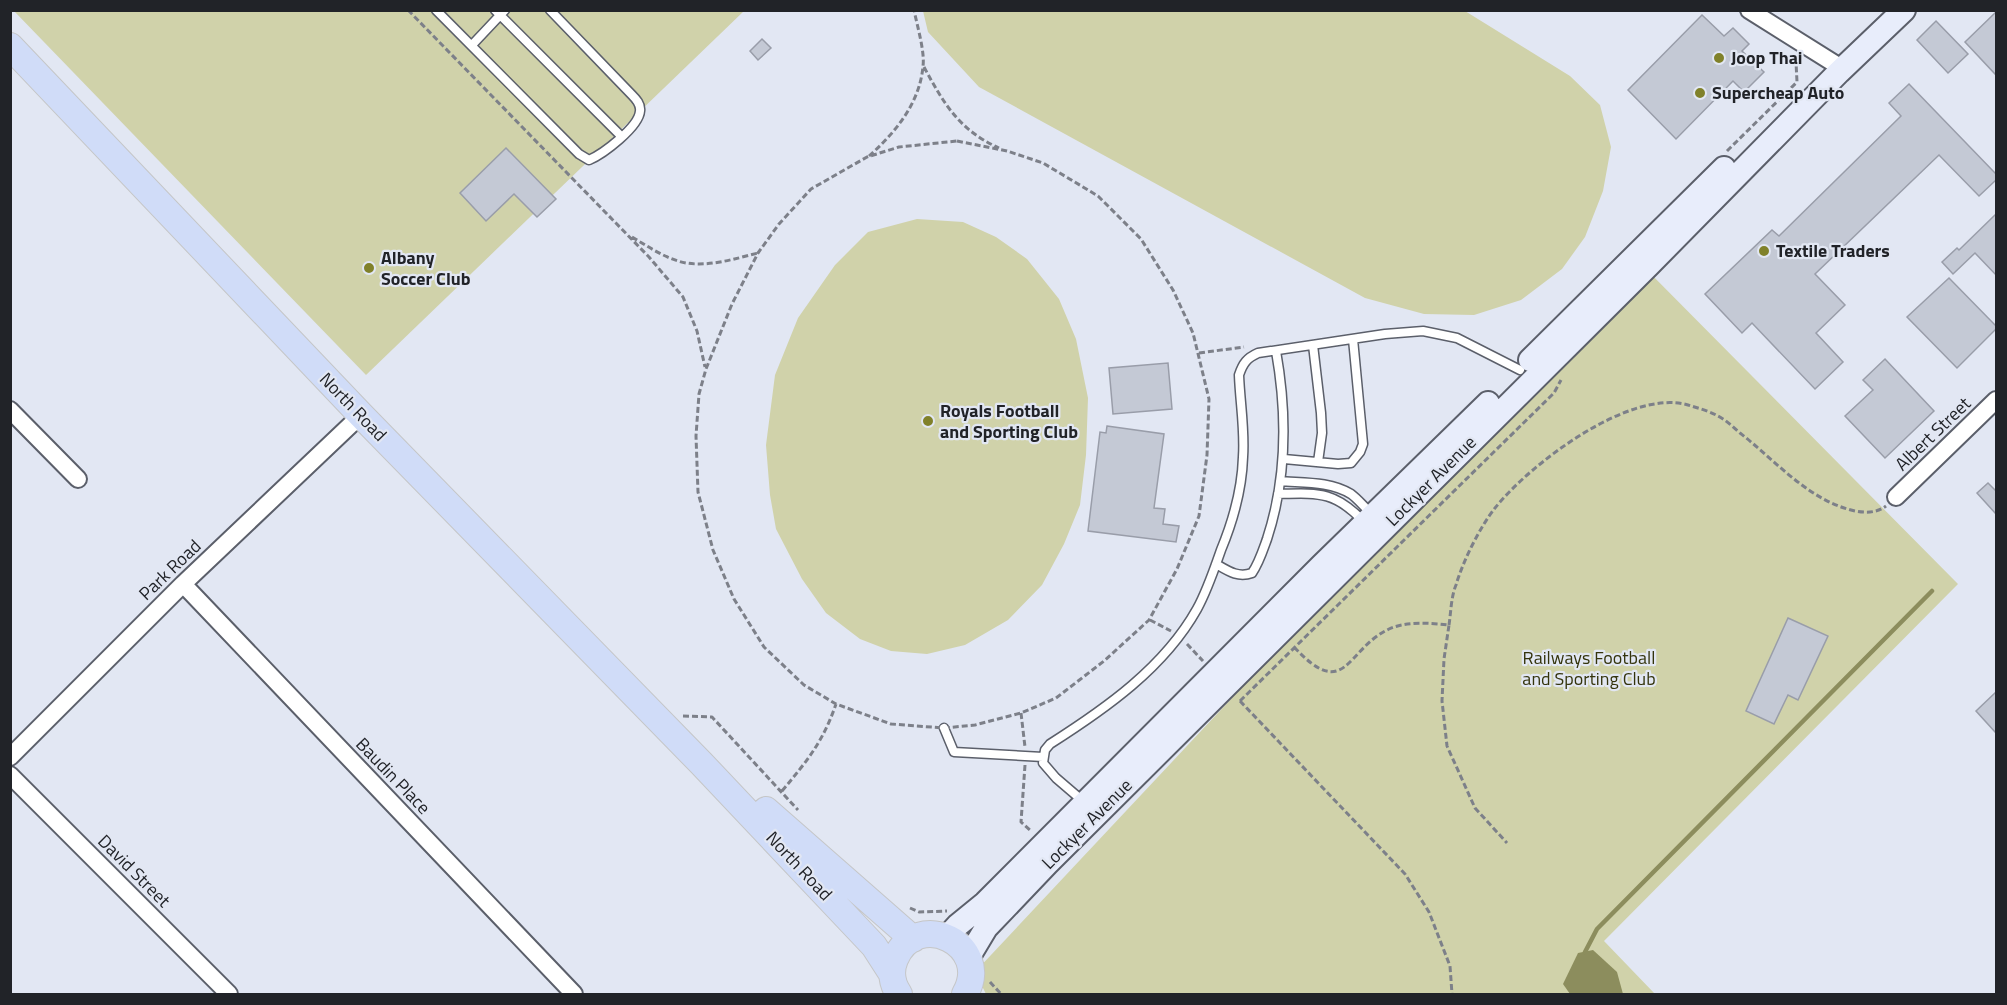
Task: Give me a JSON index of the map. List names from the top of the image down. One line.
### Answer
{"streets":{"main road":["North Road","Lockyer Avenue"],"street":["Albert Street","Park Road","Baudin Place","David Street"]},"crossings":[["North Road","Park Road"],["Park Road","Baudin Place"]],"parks":["Railways Football and Sporting Club"],"places":["Joop Thai","Supercheap Auto","Textile Traders","Albany Soccer Club","Royals Football and Sporting Club"]}
